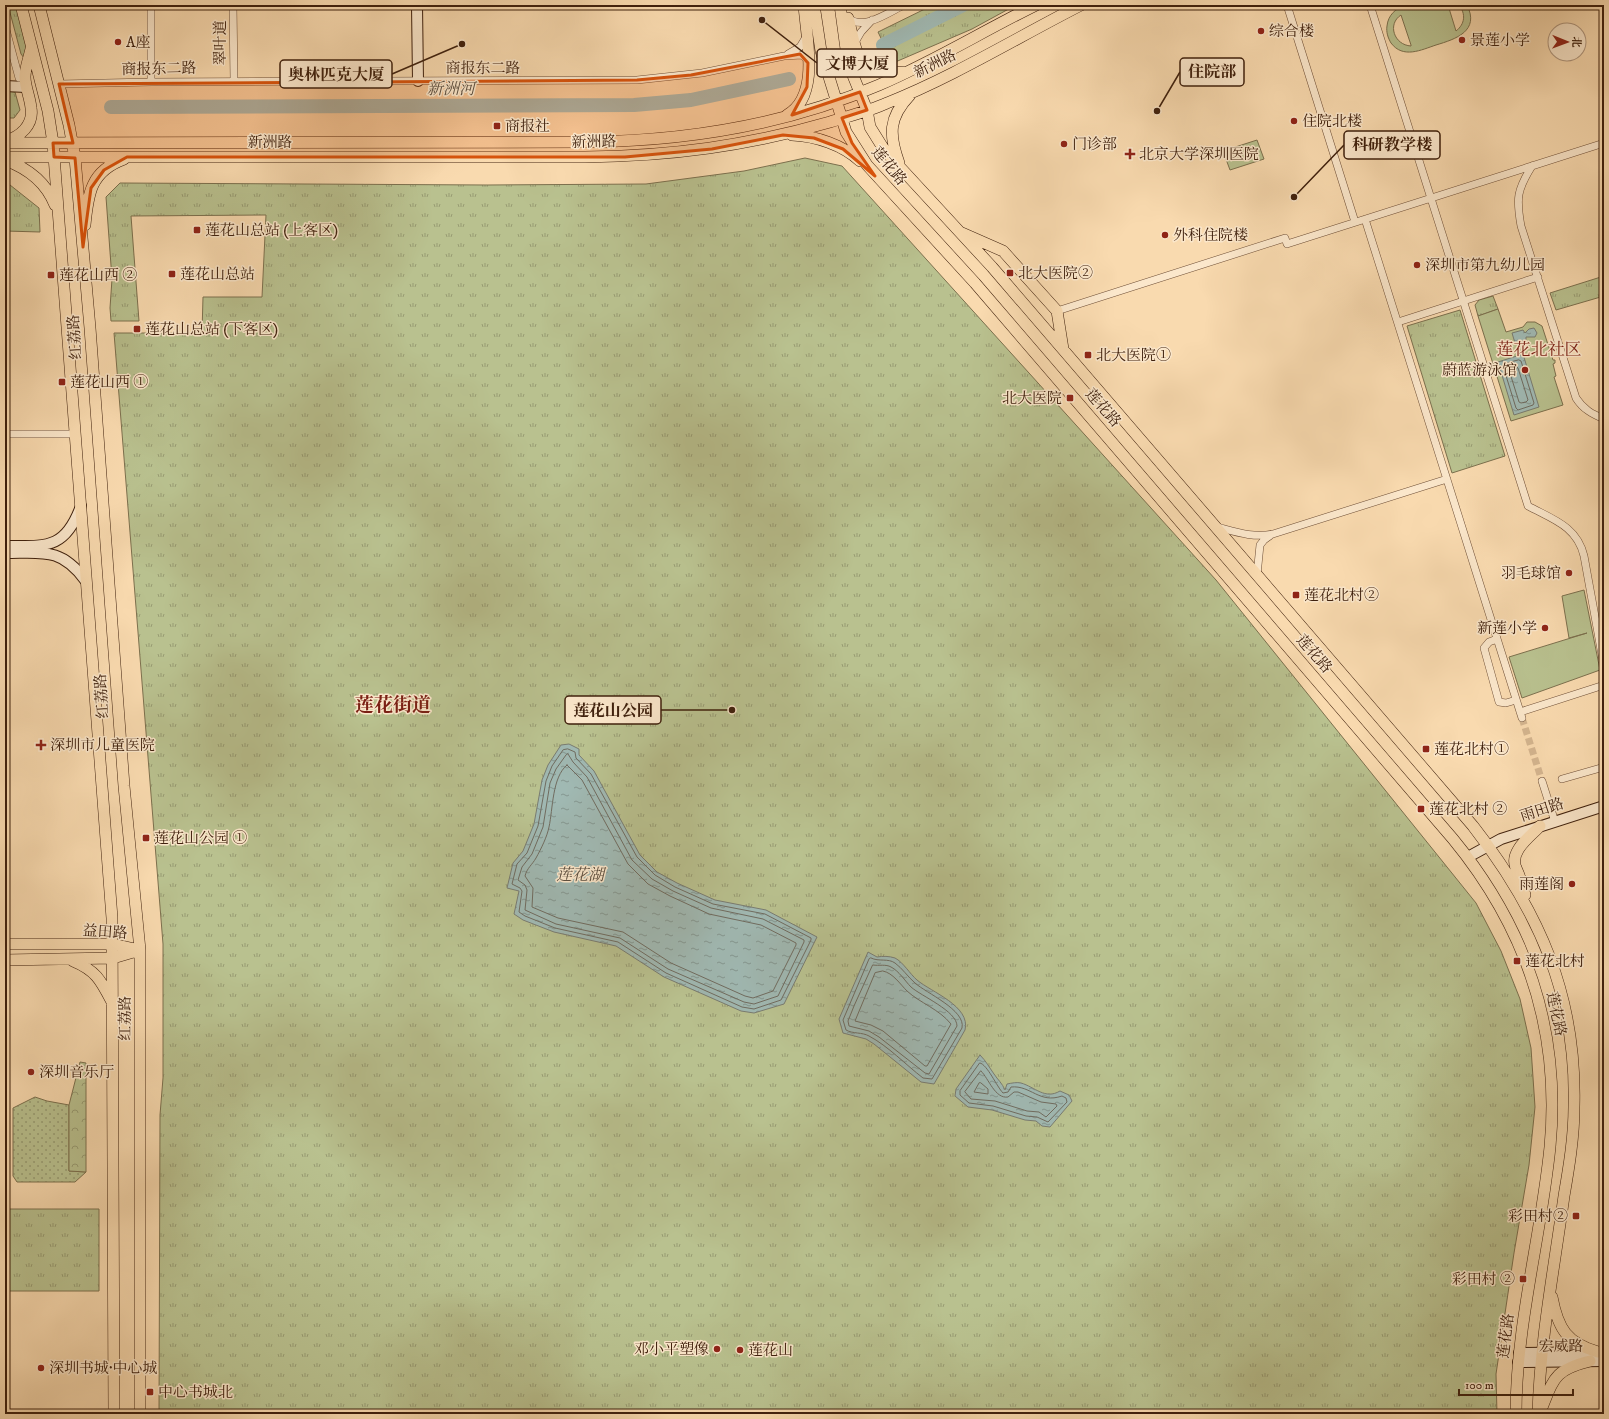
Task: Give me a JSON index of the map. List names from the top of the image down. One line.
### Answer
{"streets":{"main road":["新洲路","莲花路","红荔路","益田路"],"street":["翠叶道","商报东二路","雨田路","宏威路"]},"crossings":[["翠叶道","商报东二路"],["新洲路","莲花路"],["新洲路","红荔路"],["商报东二路","红荔路"],["莲花路","雨田路"],["莲花路","宏威路"],["红荔路","益田路"]],"districts":["莲花北社区","莲花街道"],"water":["新洲河","莲花湖"],"places":{"other":["文博大厦","综合楼","景莲小学","A座","奥林匹克大厦","住院部","住院北楼","门诊部","科研教学楼","外科住院楼","深圳市第九幼儿园","蔚蓝游泳馆","羽毛球馆","新莲小学","莲花山公园","雨莲阁","深圳音乐厅","邓小平塑像","莲花山","深圳书城·中心城"],"transit":["商报社","莲花山总站 (上客区)","北大医院②","莲花山总站","莲花山西 ②","莲花山总站 (下客区)","北大医院①","莲花山西 ①","北大医院","莲花北村②","莲花北村①","莲花北村 ②","莲花山公园 ①","莲花北村","彩田村②","彩田村 ②","中心书城北"],"health":["北京大学深圳医院","深圳市儿童医院"]},"scale_bar":"100 m","north":"right"}
